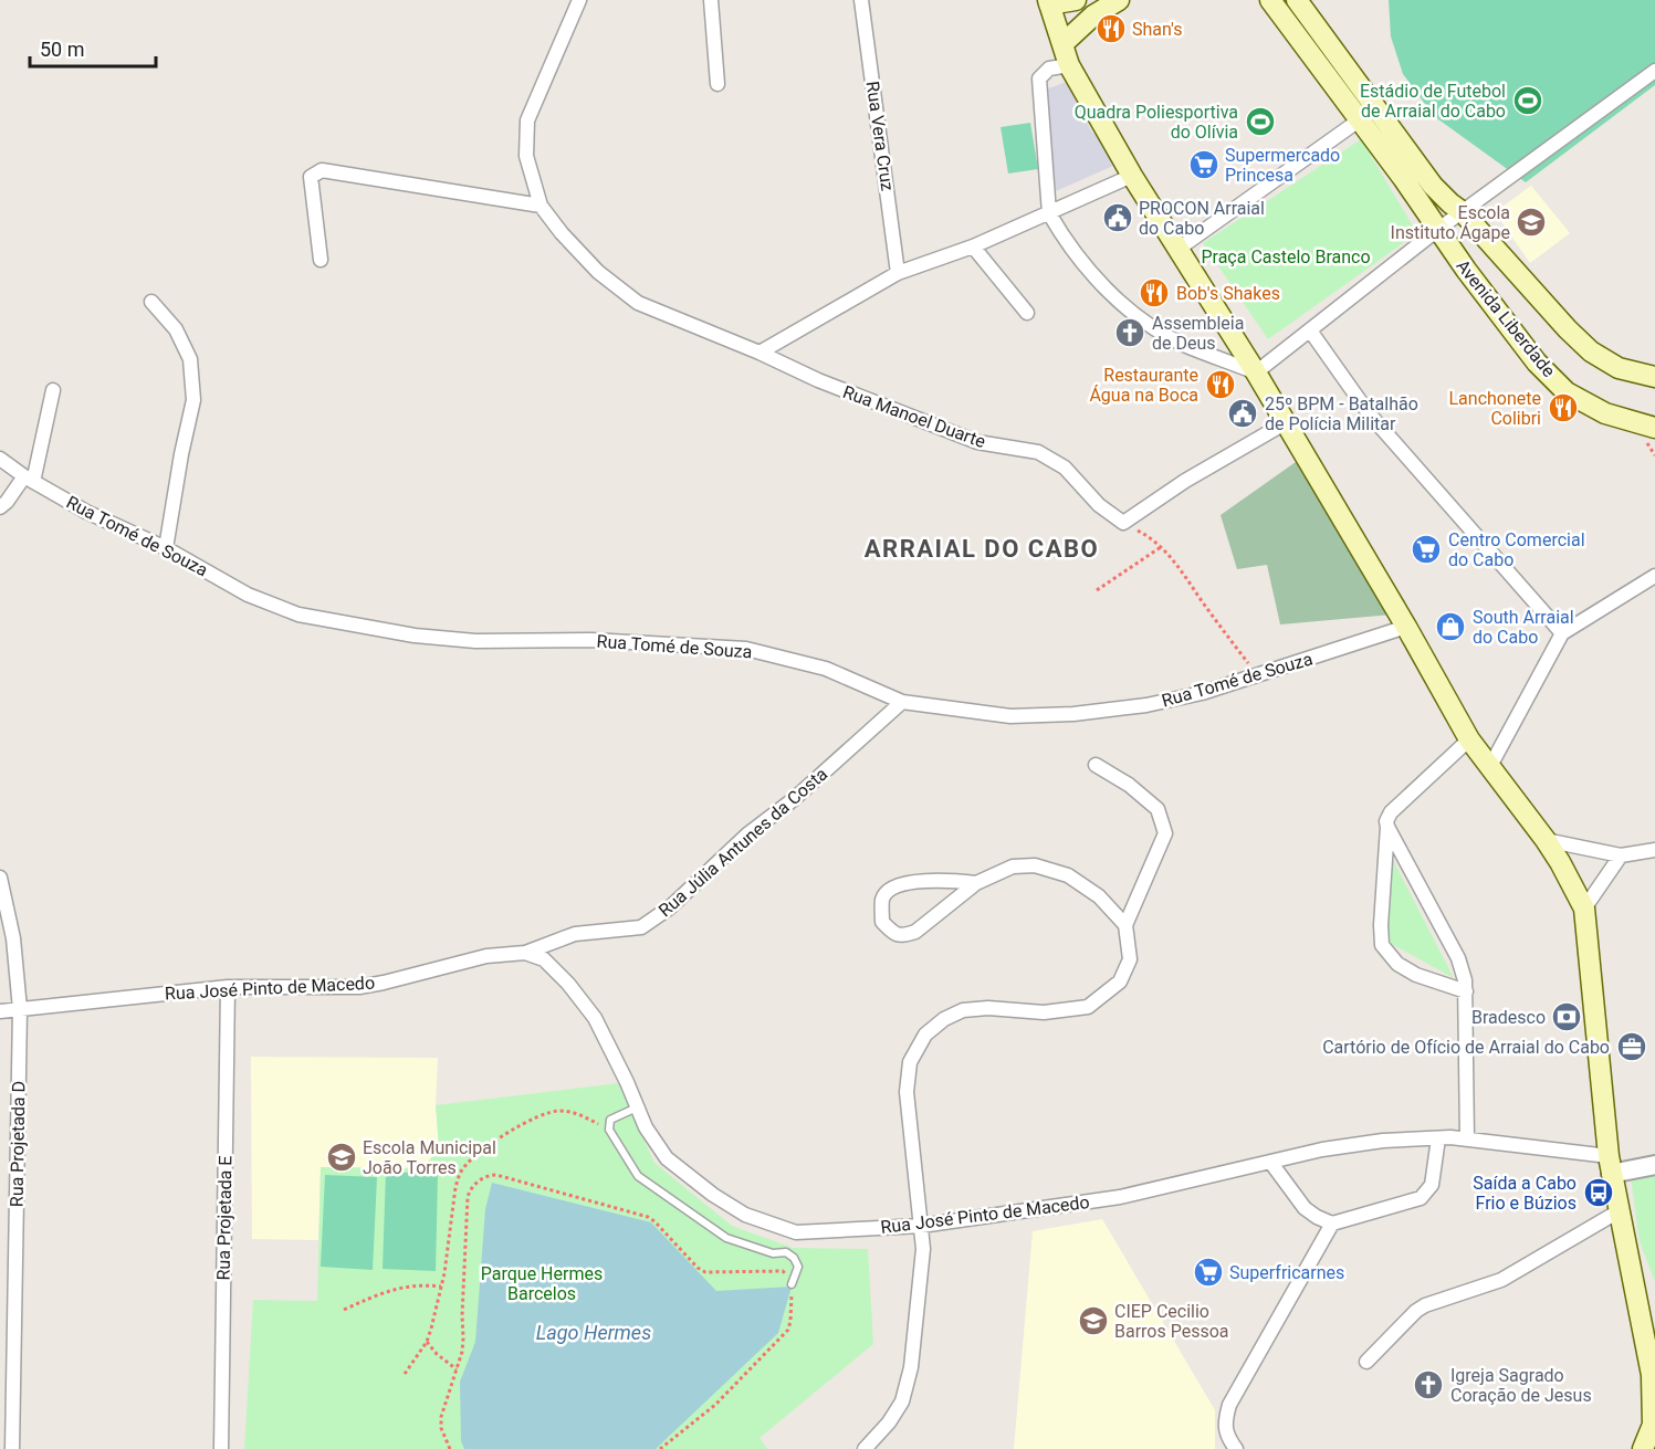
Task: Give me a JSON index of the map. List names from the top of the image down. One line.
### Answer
{"streets":{"main road":["Avenida Liberdade"],"street":["Rua Vera Cruz","Rua Manoel Duarte","Rua Tomé de Souza","Rua Júlia Antunes da Costa","Rua José Pinto de Macedo","Rua Projetada D","Rua Projetada E"]},"crossings":[["Rua Tomé de Souza","Rua Júlia Antunes da Costa"],["Rua Júlia Antunes da Costa","Rua José Pinto de Macedo"],["Rua José Pinto de Macedo","Rua Projetada D"],["Rua José Pinto de Macedo","Rua Projetada E"]],"districts":["ARRAIAL DO CABO"],"water":["Lago Hermes"],"parks":["Praça Castelo Branco","Parque Hermes Barcelos"],"places":{"restaurant":["Shan's","Bob's Shakes","Restaurante Água na Boca","Lanchonete Colibri"],"sports":["Estádio de Futebol de Arraial do Cabo","Quadra Poliesportiva do Olívia"],"supermarket":["Supermercado Princesa","Centro Comercial do Cabo","Superfricarnes"],"public building":["PROCON Arraial do Cabo","25º BPM - Batalhão de Polícia Militar"],"school or university":["Escola Instituto Ágape","Escola Municipal João Torres","CIEP Cecilio Barros Pessoa"],"church":["Assembleia de Deus","Igreja Sagrado Coração de Jesus"],"shop":["South Arraial do Cabo"],"bank":["Bradesco"],"office":["Cartório de Ofício de Arraial do Cabo"],"bus stop":["Saída a Cabo Frio e Búzios"]},"scale_bar":"50 m"}
